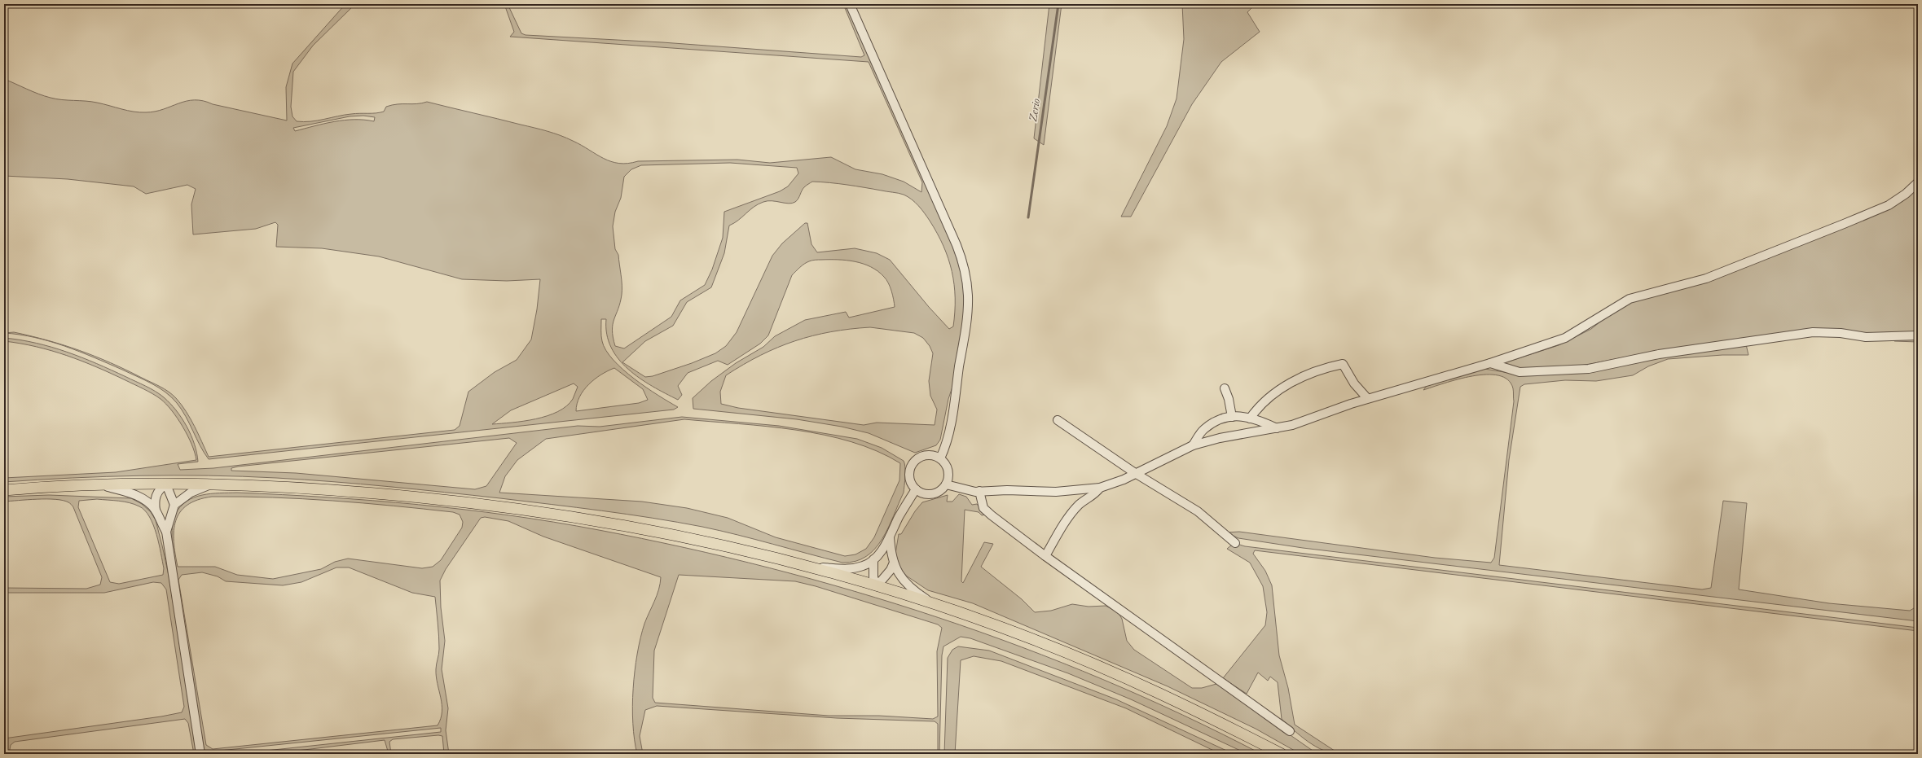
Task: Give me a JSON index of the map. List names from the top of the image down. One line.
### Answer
{"water":["Zerio"]}
